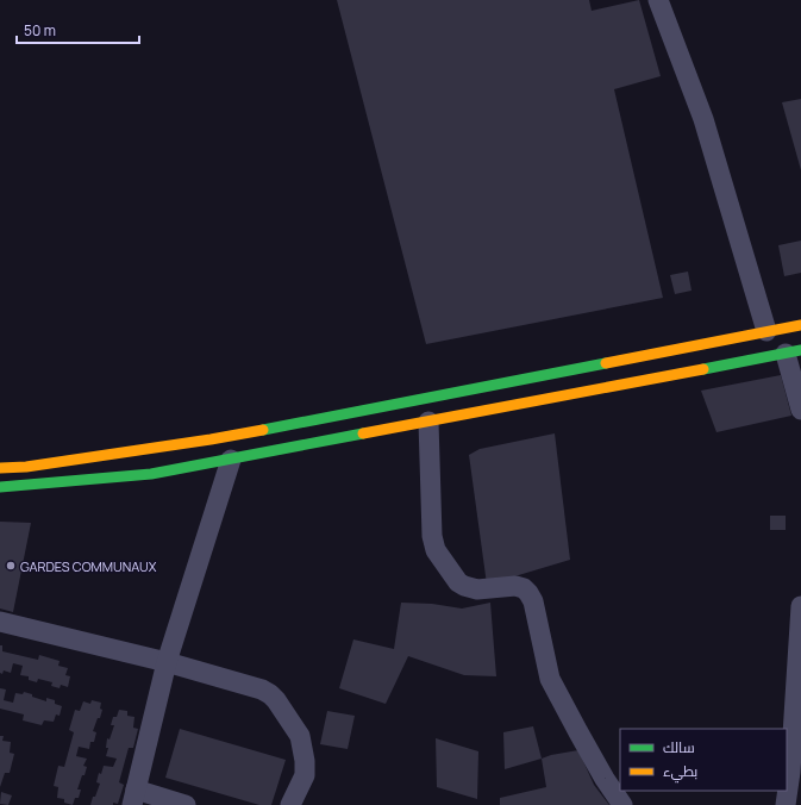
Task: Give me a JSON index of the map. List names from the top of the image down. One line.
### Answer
{"places":["GARDES COMMUNAUX"],"legend":["سالك","بطيء"],"scale_bar":"50 m"}
